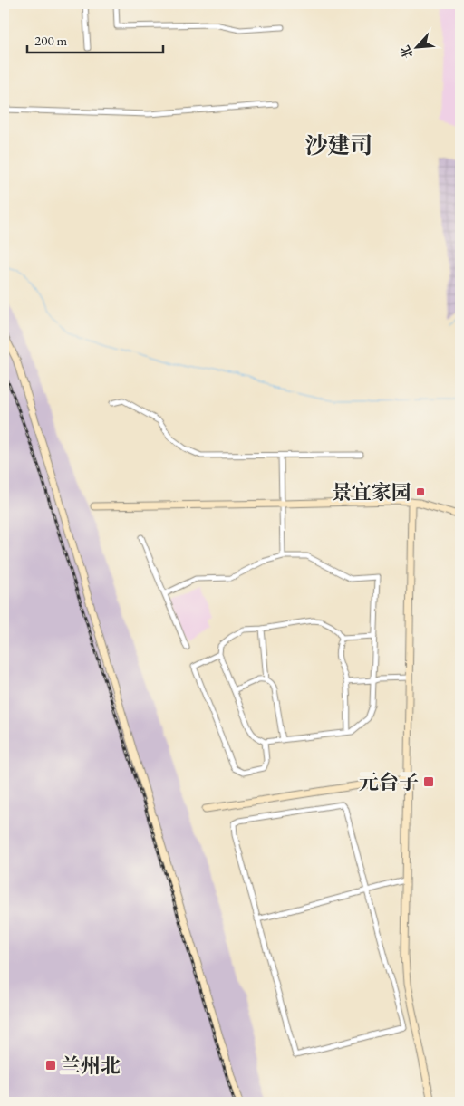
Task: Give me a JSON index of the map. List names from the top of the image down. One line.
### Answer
{"districts":["沙建司"],"places":{"transit":["景宜家园","元台子","兰州北"]},"scale_bar":"200 m","north":"bottom left"}
